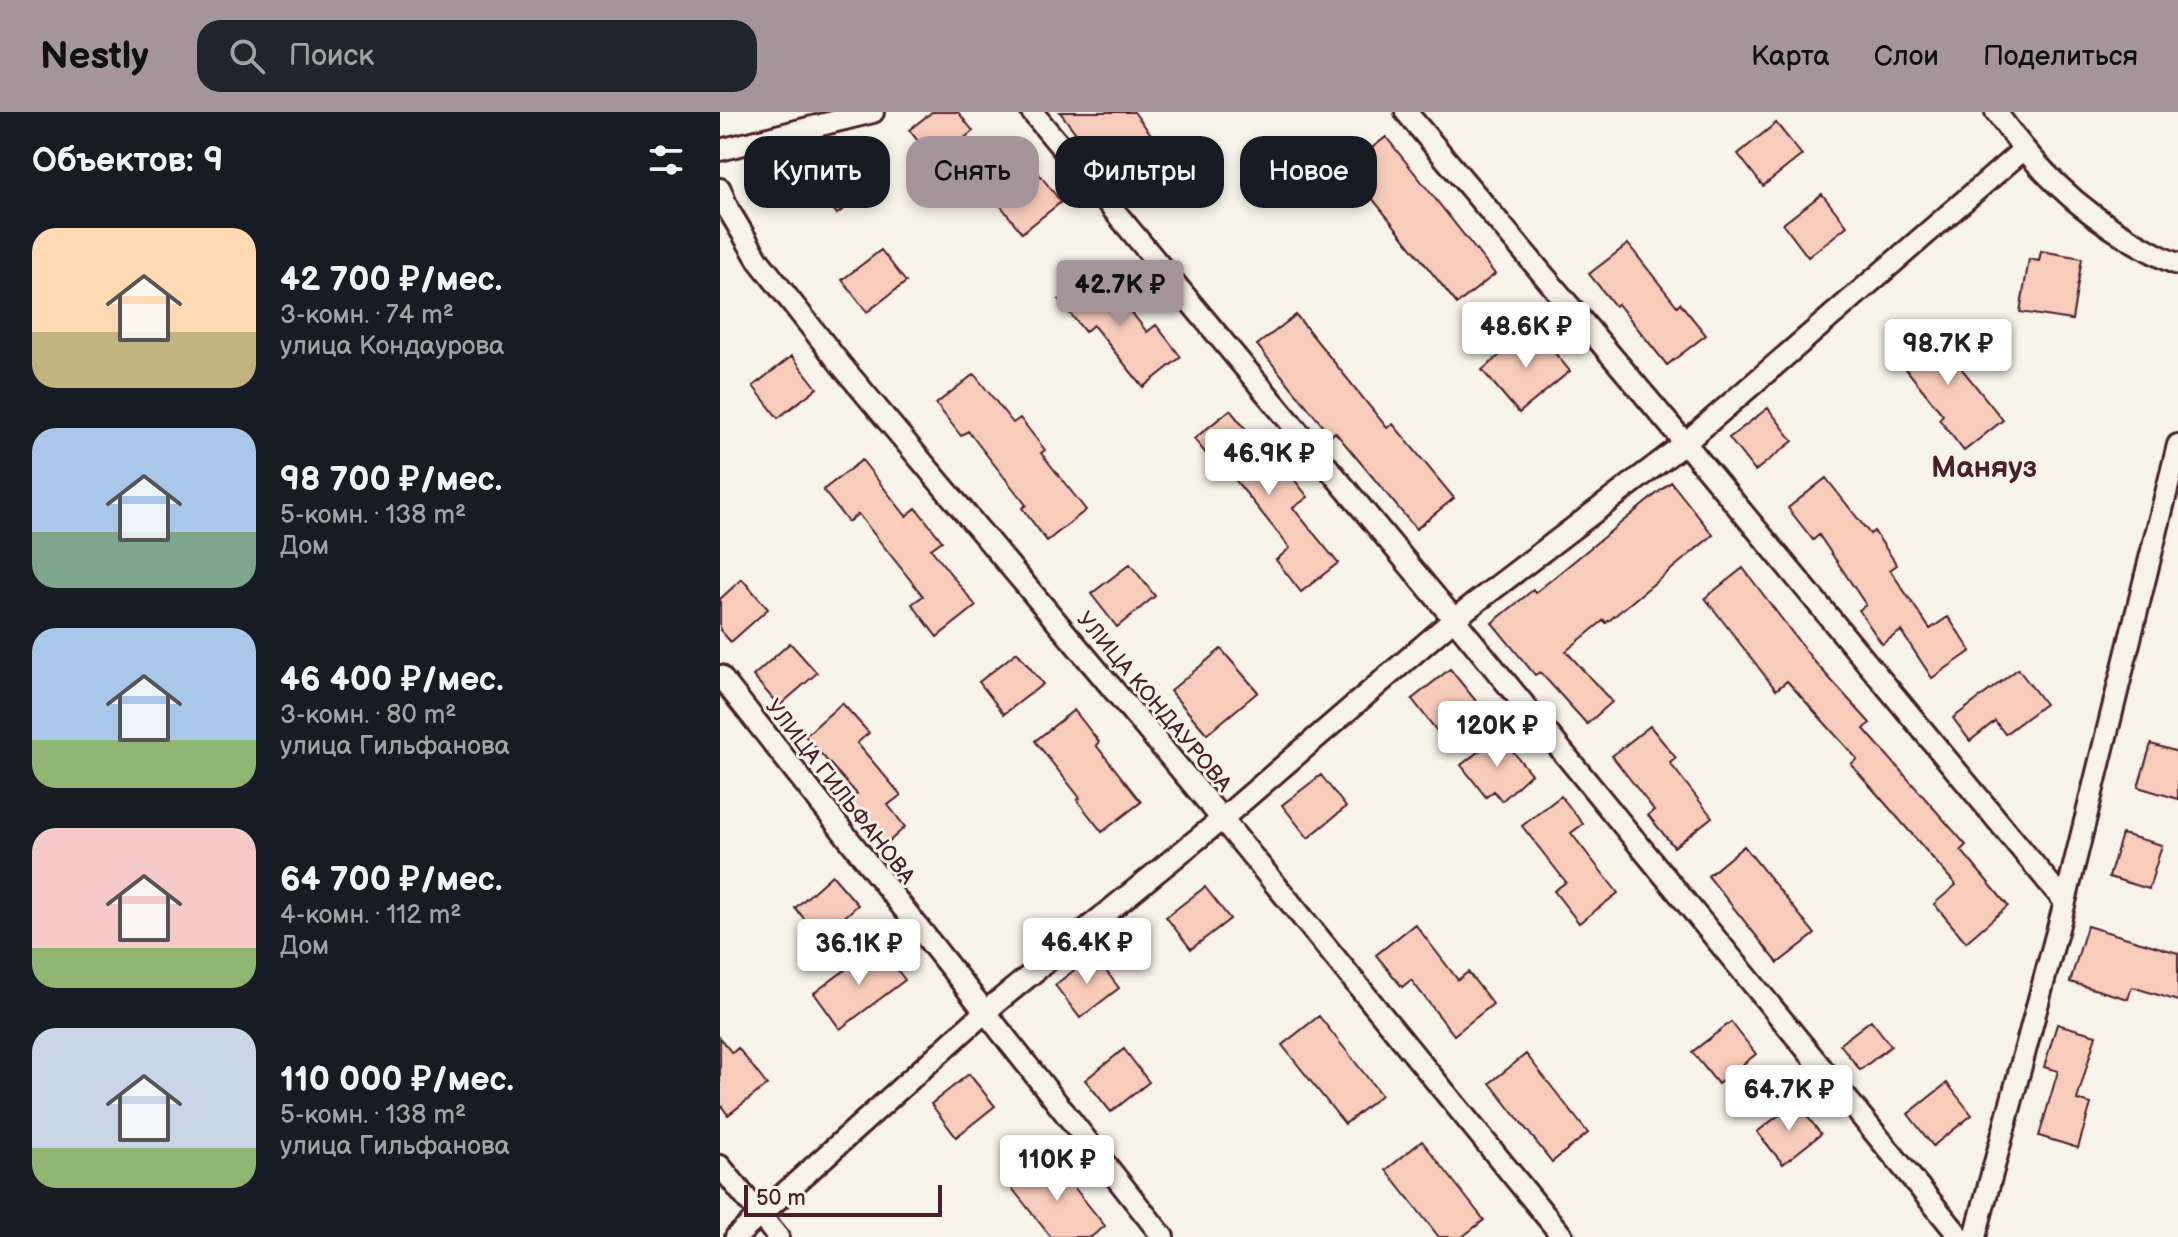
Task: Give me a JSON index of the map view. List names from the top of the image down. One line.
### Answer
{"streets":{"street":["УЛИЦА КОНДАУРОВА","УЛИЦА ГИЛЬФАНОВА"]},"districts":["Маняуз"],"scale_bar":"50 m","page":{"header":"Nestly","search":"Поиск","nav":["Карта","Слои","Поделиться"],"heading":"Объектов: 9","chip":["Купить","Снять","Фильтры","Новое"],"list":[{"name":"42 700 ₽/мес.","note":"3-комн. · 74 m² · улица Кондаурова"},{"name":"98 700 ₽/мес.","note":"5-комн. · 138 m² · Дом"},{"name":"46 400 ₽/мес.","note":"3-комн. · 80 m² · улица Гильфанова"},{"name":"64 700 ₽/мес.","note":"4-комн. · 112 m² · Дом"},{"name":"110 000 ₽/мес.","note":"5-комн. · 138 m² · улица Гильфанова"}],"price":["42.7K ₽","48.6K ₽","98.7K ₽","46.9K ₽","120K ₽","46.4K ₽","36.1K ₽","64.7K ₽","110K ₽"],"scale":"50 m"}}
